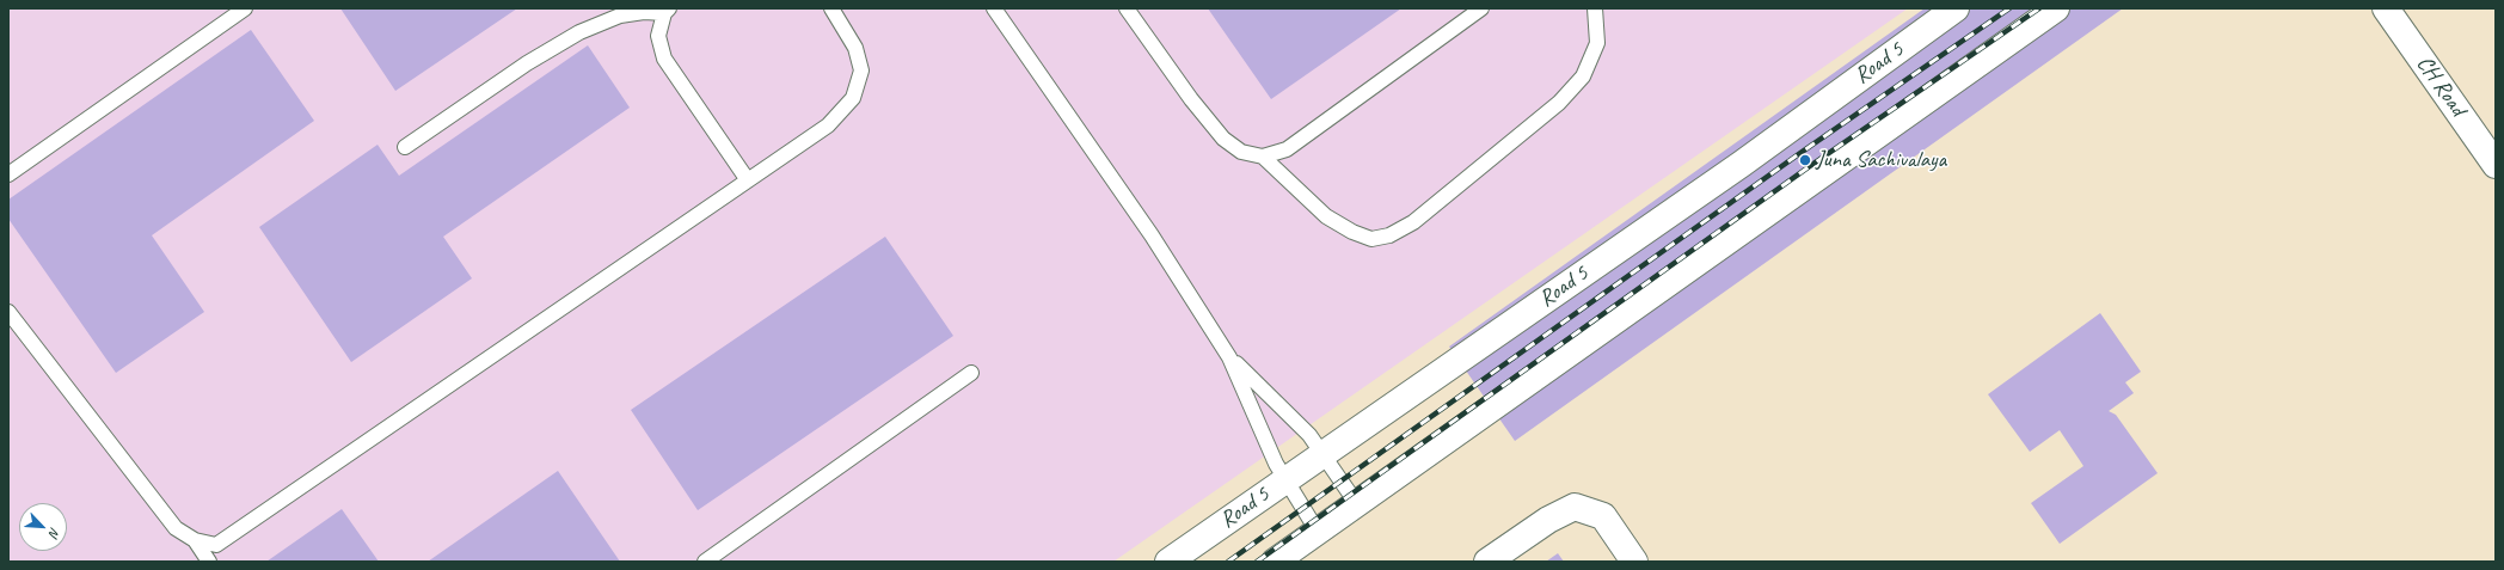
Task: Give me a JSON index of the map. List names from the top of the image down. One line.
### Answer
{"streets":{"street":["Road 5","CH Road"]},"places":["Juna Sachivalaya"],"north":"bottom right"}
